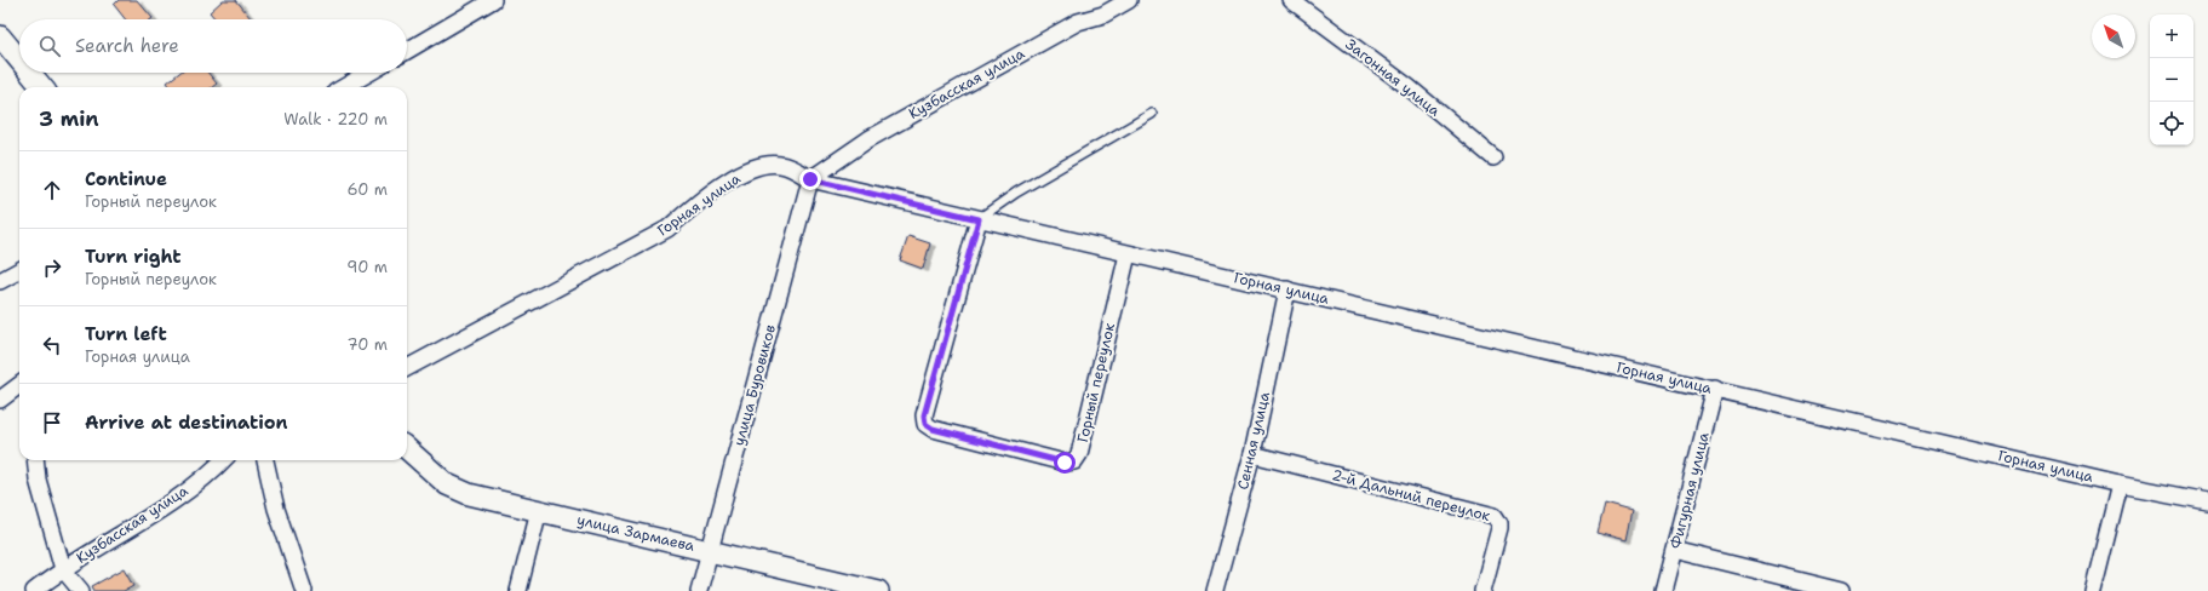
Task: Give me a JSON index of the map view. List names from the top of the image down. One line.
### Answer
{"streets":{"street":["Загонная улица","Кузбасская улица","Горная улица","Горный переулок","улица Буровиков","Сенная улица","Фигурная улица","2-й Дальний переулок","улица Зармаева"]},"crossings":[["Кузбасская улица","Горная улица"],["Кузбасская улица","улица Буровиков"],["Горная улица","Горный переулок"],["Горная улица","улица Буровиков"],["Горная улица","Сенная улица"],["Горная улица","Фигурная улица"],["улица Буровиков","улица Зармаева"],["Сенная улица","2-й Дальний переулок"]],"north":"top left","page":{"map_buttons":["+","−"],"search":"Search here","heading":["3 min","Walk · 220 m"],"list":[["Continue","Горный переулок","60 m"],["Turn right","Горный переулок","90 m"],["Turn left","Горная улица","70 m"],"Arrive at destination"]}}
